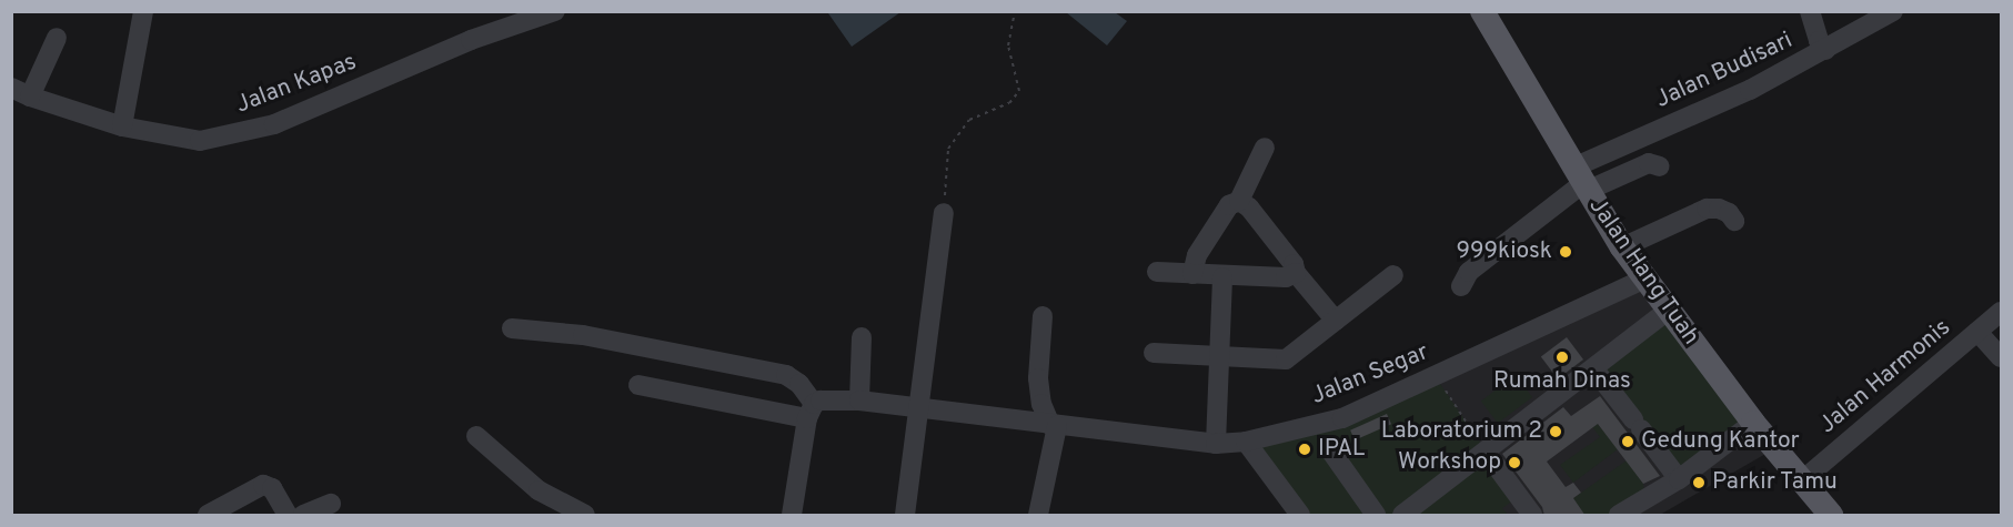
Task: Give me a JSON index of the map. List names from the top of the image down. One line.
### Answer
{"streets":{"main road":["Jalan Hang Tuah"],"street":["Jalan Budisari","Jalan Kapas","Jalan Segar","Jalan Harmonis"]},"crossings":[["Jalan Budisari","Jalan Hang Tuah"],["Jalan Hang Tuah","Jalan Segar"],["Jalan Hang Tuah","Jalan Harmonis"]],"places":["999kiosk","Rumah Dinas","Laboratorium 2","Gedung Kantor","IPAL","Workshop","Parkir Tamu"]}
